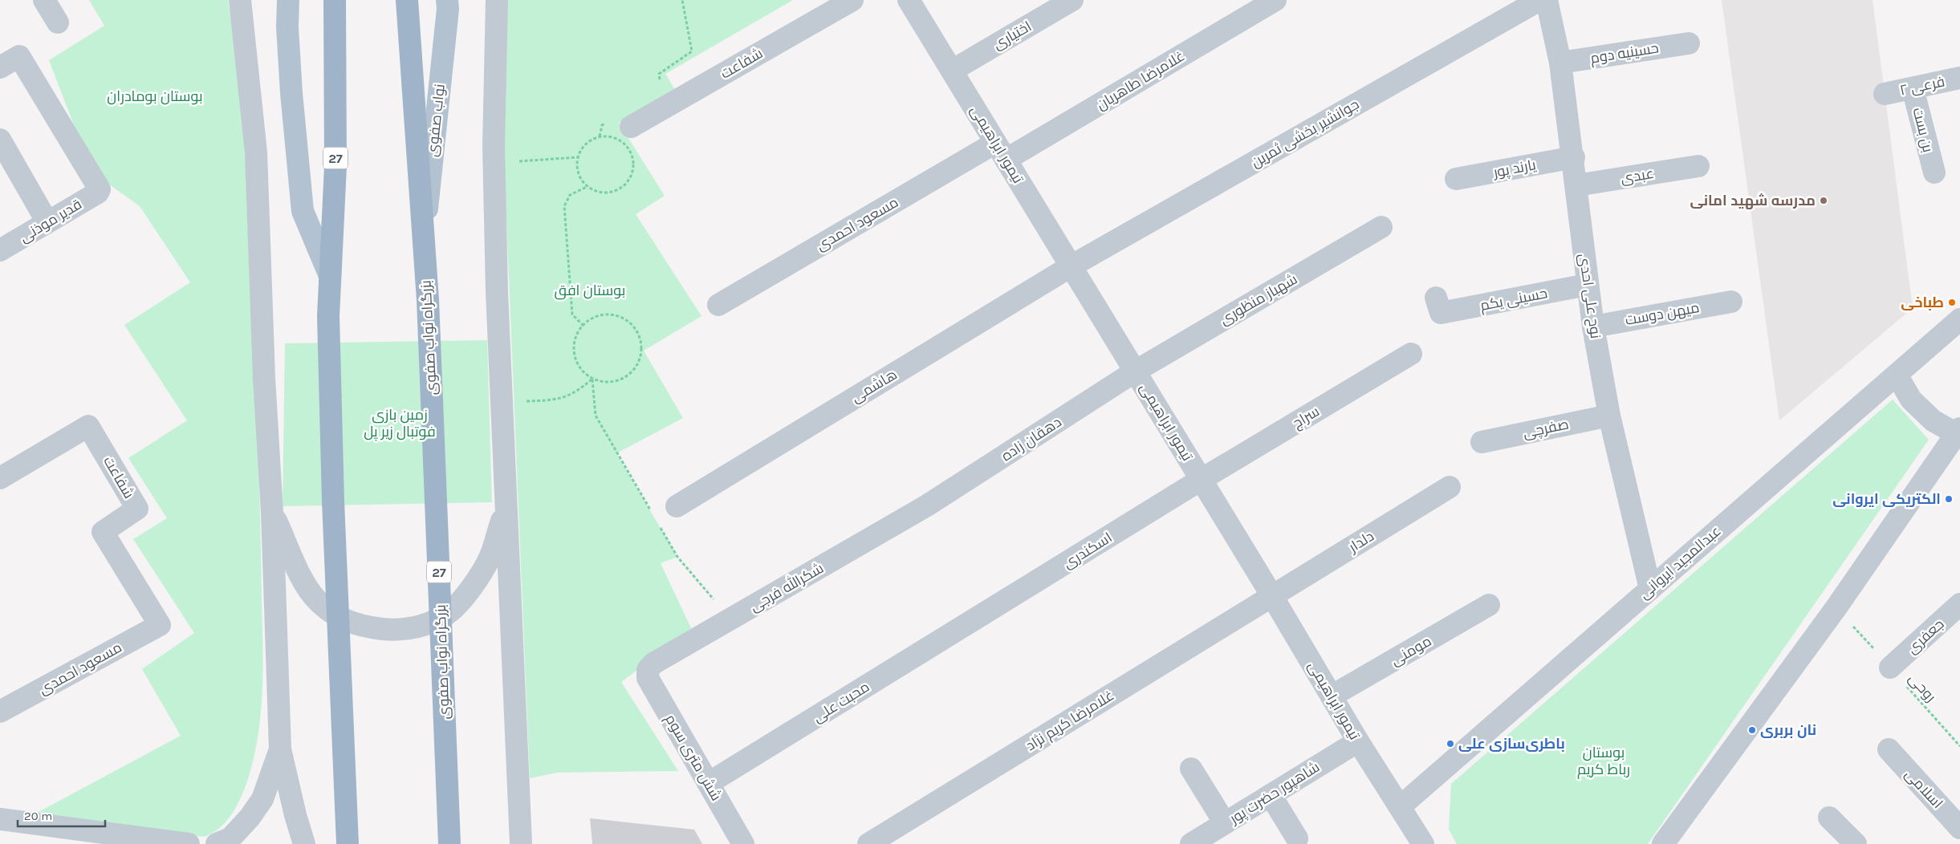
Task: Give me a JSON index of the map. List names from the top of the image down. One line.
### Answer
{"streets":{"highway":["27","بزرگراه نواب صفوی"],"main road":["نواب صفوی"],"street":["اختیاری","حسینیه دوم","شفاعت","غلامرضا طاهریان","فرعی ۲","بن بست","جوانشیر بخشی ثمرین","تیمور ابراهیمی","یارند پور","عبدی","قدیر موذنی","مسعود احمدی","نوح علی احدی","شهباز منظوری","حسینی یکم","میهن دوست","هاشمی","سراج","صفرچی","دهقان زاده","دلدار","اسکندری","عبدالمجید ایروانی","شکرالله فرجی","جعفری","مومنی","محبت علی","غلامرضا کریم نژاد","شش متری سوم","اسلامی","شاهپور حضرت پور"],"path":["روحی"]},"crossings":[["اختیاری","تیمور ابراهیمی"],["حسینیه دوم","نوح علی احدی"],["شفاعت","مسعود احمدی"],["غلامرضا طاهریان","تیمور ابراهیمی"],["غلامرضا طاهریان","مسعود احمدی"],["فرعی ۲","بن بست"],["نواب صفوی","بزرگراه نواب صفوی"],["جوانشیر بخشی ثمرین","تیمور ابراهیمی"],["جوانشیر بخشی ثمرین","هاشمی"],["تیمور ابراهیمی","مسعود احمدی"],["تیمور ابراهیمی","شهباز منظوری"],["تیمور ابراهیمی","هاشمی"],["تیمور ابراهیمی","سراج"],["تیمور ابراهیمی","دهقان زاده"],["تیمور ابراهیمی","دلدار"],["تیمور ابراهیمی","اسکندری"],["تیمور ابراهیمی","عبدالمجید ایروانی"],["تیمور ابراهیمی","مومنی"],["تیمور ابراهیمی","غلامرضا کریم نژاد"],["تیمور ابراهیمی","شاهپور حضرت پور"],["یارند پور","نوح علی احدی"],["عبدی","نوح علی احدی"],["نوح علی احدی","حسینی یکم"],["نوح علی احدی","میهن دوست"],["نوح علی احدی","صفرچی"],["نوح علی احدی","عبدالمجید ایروانی"],["شهباز منظوری","دهقان زاده"],["سراج","اسکندری"],["دهقان زاده","شکرالله فرجی"],["دلدار","غلامرضا کریم نژاد"],["اسکندری","محبت علی"],["شکرالله فرجی","شش متری سوم"],["جعفری","روحی"],["محبت علی","شش متری سوم"]],"parks":["بوستان بومادران","بوستان افق","زمین بازی فوتبال زیر پل","بوستان رباط کریم"],"places":["مدرسه شهید امانی","طباخی","الکتریکی ایروانی","نان بربری","باطری‌سازی علی"],"scale_bar":"20 m"}
